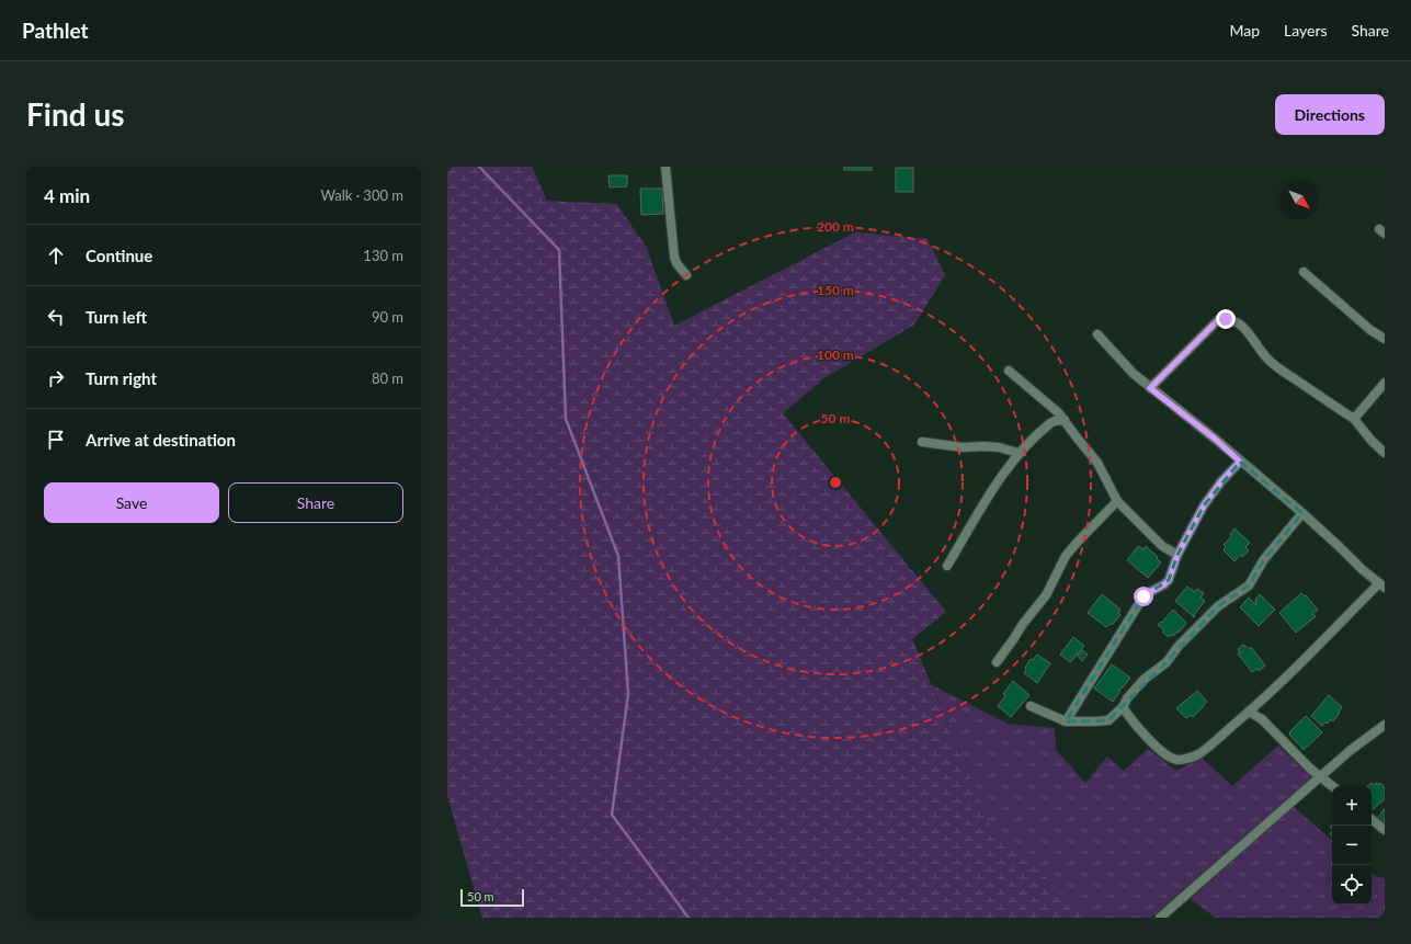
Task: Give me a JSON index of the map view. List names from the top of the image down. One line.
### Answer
{"scale_bar":"50 m","north":"bottom right","page":{"header":"Pathlet","nav":["Map","Layers","Share"],"buttons":["Directions",["Save","Share"]],"title":"Find us","heading":["4 min","Walk · 300 m"],"list":[["Continue","130 m"],["Turn left","90 m"],["Turn right","80 m"],"Arrive at destination"],"map_buttons":["+","−"],"scale":"50 m"},"rings":["200 m","150 m","100 m","50 m"]}
